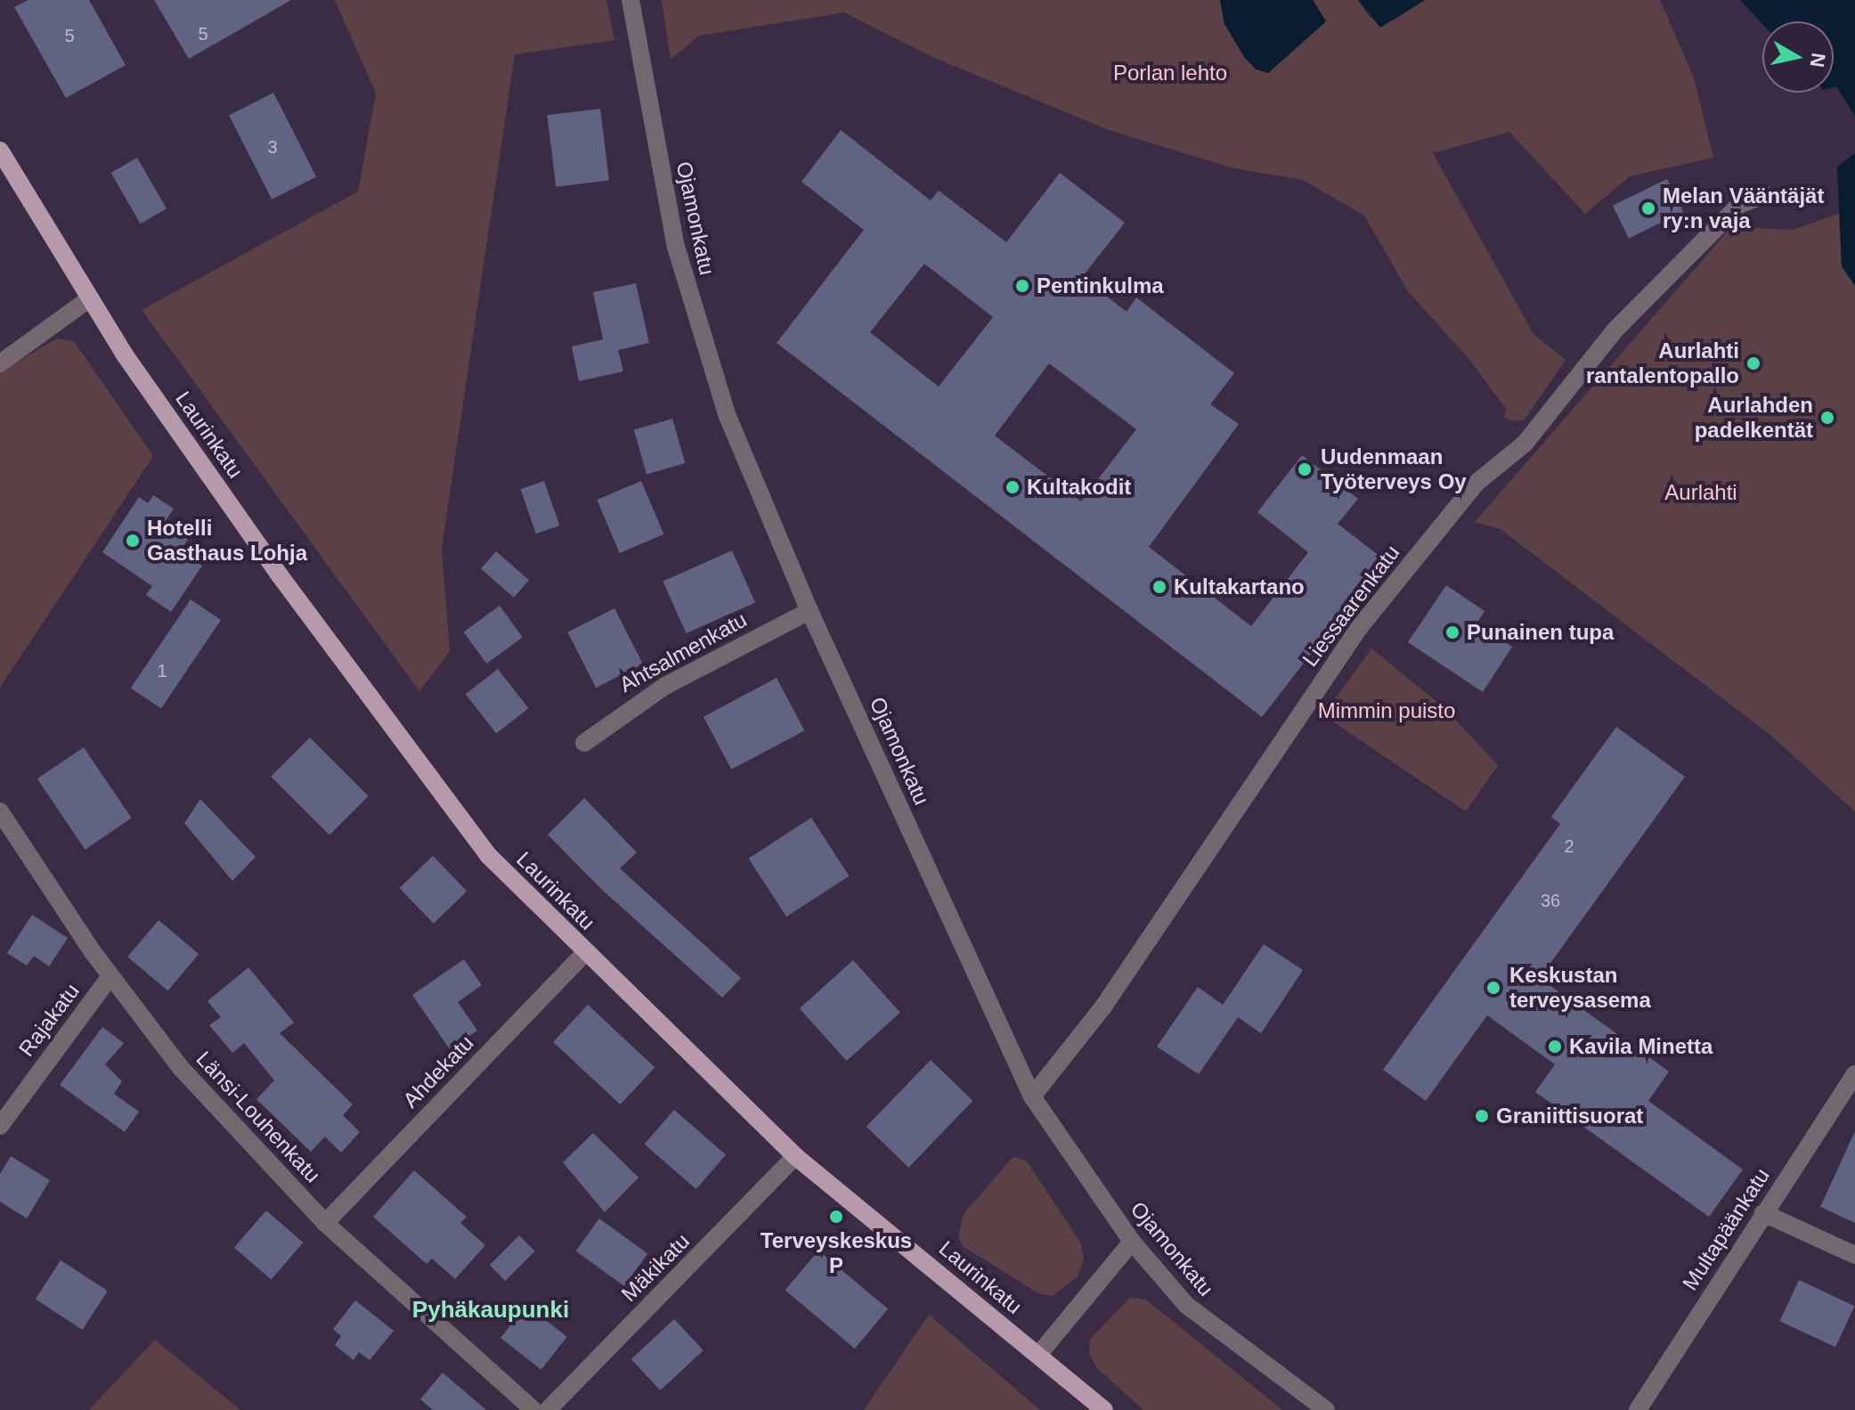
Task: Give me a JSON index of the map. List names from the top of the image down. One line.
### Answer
{"streets":{"main road":["Laurinkatu"],"street":["Ojamonkatu","Liessaarenkatu","Ahtsalmenkatu","Rajakatu","Ahdekatu","Länsi-Louhenkatu","Multapäänkatu","Mäkikatu"]},"crossings":[["Ojamonkatu","Liessaarenkatu"],["Ojamonkatu","Ahtsalmenkatu"],["Laurinkatu","Ahdekatu"],["Laurinkatu","Mäkikatu"],["Rajakatu","Länsi-Louhenkatu"],["Ahdekatu","Länsi-Louhenkatu"]],"districts":["Pyhäkaupunki"],"parks":["Porlan lehto","Aurlahti","Mimmin puisto"],"places":["Melan Vääntäjät ry:n vaja","Pentinkulma","Aurlahti rantalentopallo","Aurlahden padelkentät","Uudenmaan Työterveys Oy","Kultakodit","Hotelli Gasthaus Lohja","Kultakartano","Punainen tupa","Keskustan terveysasema","Kavila Minetta","Graniittisuorat","Terveyskeskus P"],"house_numbers":["5","5","3","1","2","36"],"north":"right"}
